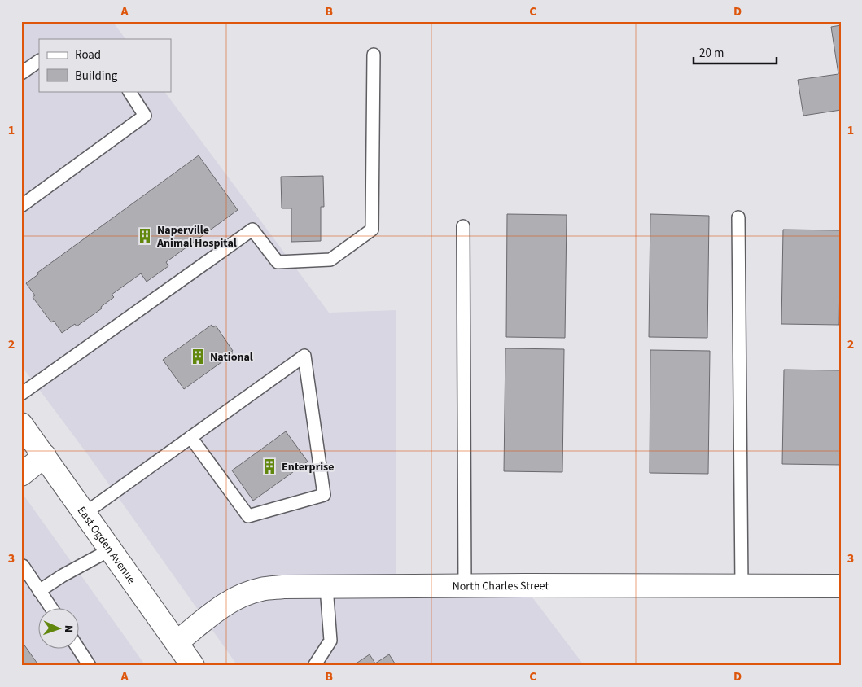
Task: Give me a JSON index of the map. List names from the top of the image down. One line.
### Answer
{"streets":{"street":["East Ogden Avenue","North Charles Street"]},"crossings":[["East Ogden Avenue","North Charles Street"]],"places":{"building":["Naperville Animal Hospital","National","Enterprise"]},"legend":["Road","Building"],"scale_bar":"20 m","north":"right","grid":{"columns":["A","B","C","D"],"rows":["1","2","3"]}}
